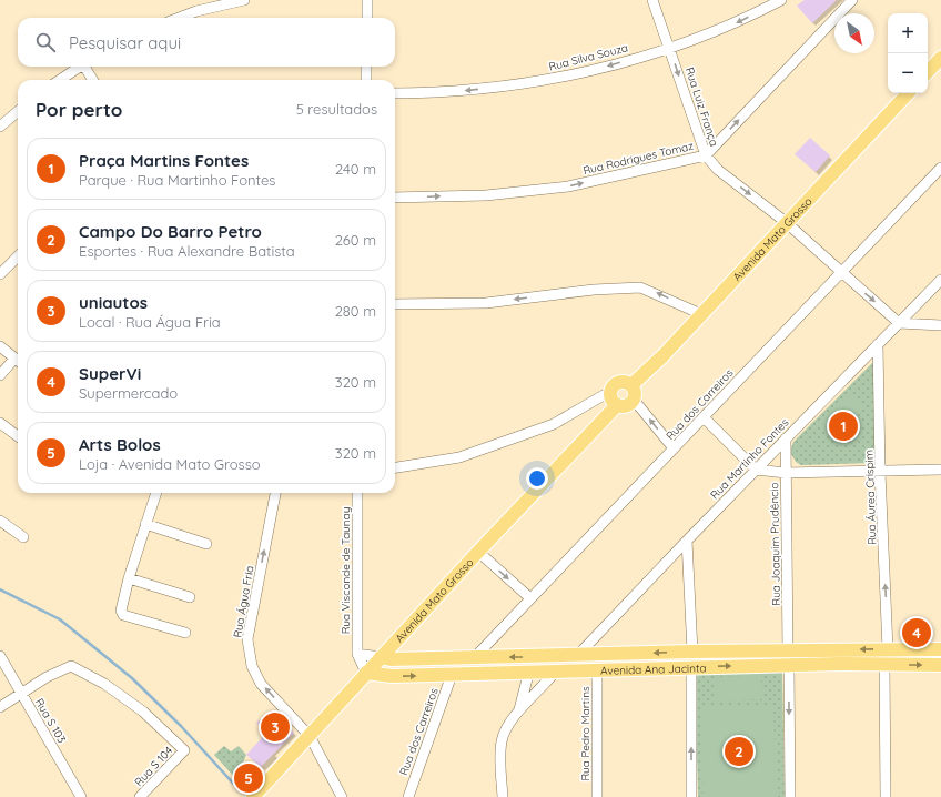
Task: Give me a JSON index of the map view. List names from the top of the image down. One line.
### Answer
{"streets":{"main road":["Avenida Mato Grosso","Avenida Ana Jacinta"],"street":["Rua Silva Souza","Rua Luiz França","Rua Rodrigues Tomaz","Rua dos Carreiros","Rua Martinho Fontes","Rua Áurea Crispim","Rua Joaquim Prudêncio","Rua Visconde de Taunay","Rua Água Fria","Rua S 103","Rua Pedro Martins","Rua S 104"]},"crossings":[["Rua Silva Souza","Rua Luiz França"],["Rua Luiz França","Rua Rodrigues Tomaz"],["Rua Luiz França","Avenida Mato Grosso"],["Rua Luiz França","Rua dos Carreiros"],["Rua Luiz França","Rua Martinho Fontes"],["Avenida Mato Grosso","Rua Visconde de Taunay"],["Avenida Mato Grosso","Rua Água Fria"],["Avenida Mato Grosso","Avenida Ana Jacinta"],["Rua dos Carreiros","Avenida Ana Jacinta"],["Rua Martinho Fontes","Rua Áurea Crispim"],["Rua Martinho Fontes","Rua Joaquim Prudêncio"],["Rua Martinho Fontes","Avenida Ana Jacinta"],["Rua Áurea Crispim","Avenida Ana Jacinta"],["Rua Joaquim Prudêncio","Avenida Ana Jacinta"],["Rua Visconde de Taunay","Avenida Ana Jacinta"],["Avenida Ana Jacinta","Rua Pedro Martins"],["Rua S 103","Rua S 104"]],"one_way":["Rua Silva Souza","Rua Luiz França","Rua Rodrigues Tomaz","Rua Áurea Crispim","Rua Água Fria"],"north":"bottom right","page":{"map_buttons":["+","−"],"search":"Pesquisar aqui","heading":["Por perto","5 resultados"],"list":[{"mark":"1","name":"Praça Martins Fontes","note":"Parque · Rua Martinho Fontes","value":"240 m"},{"mark":"2","name":"Campo Do Barro Petro","note":"Esportes · Rua Alexandre Batista","value":"260 m"},{"mark":"3","name":"uniautos","note":"Local · Rua Água Fria","value":"280 m"},{"mark":"4","name":"SuperVi","note":"Supermercado","value":"320 m"},{"mark":"5","name":"Arts Bolos","note":"Loja · Avenida Mato Grosso","value":"320 m"}],"pins":["1","4","3","2","5"]}}
